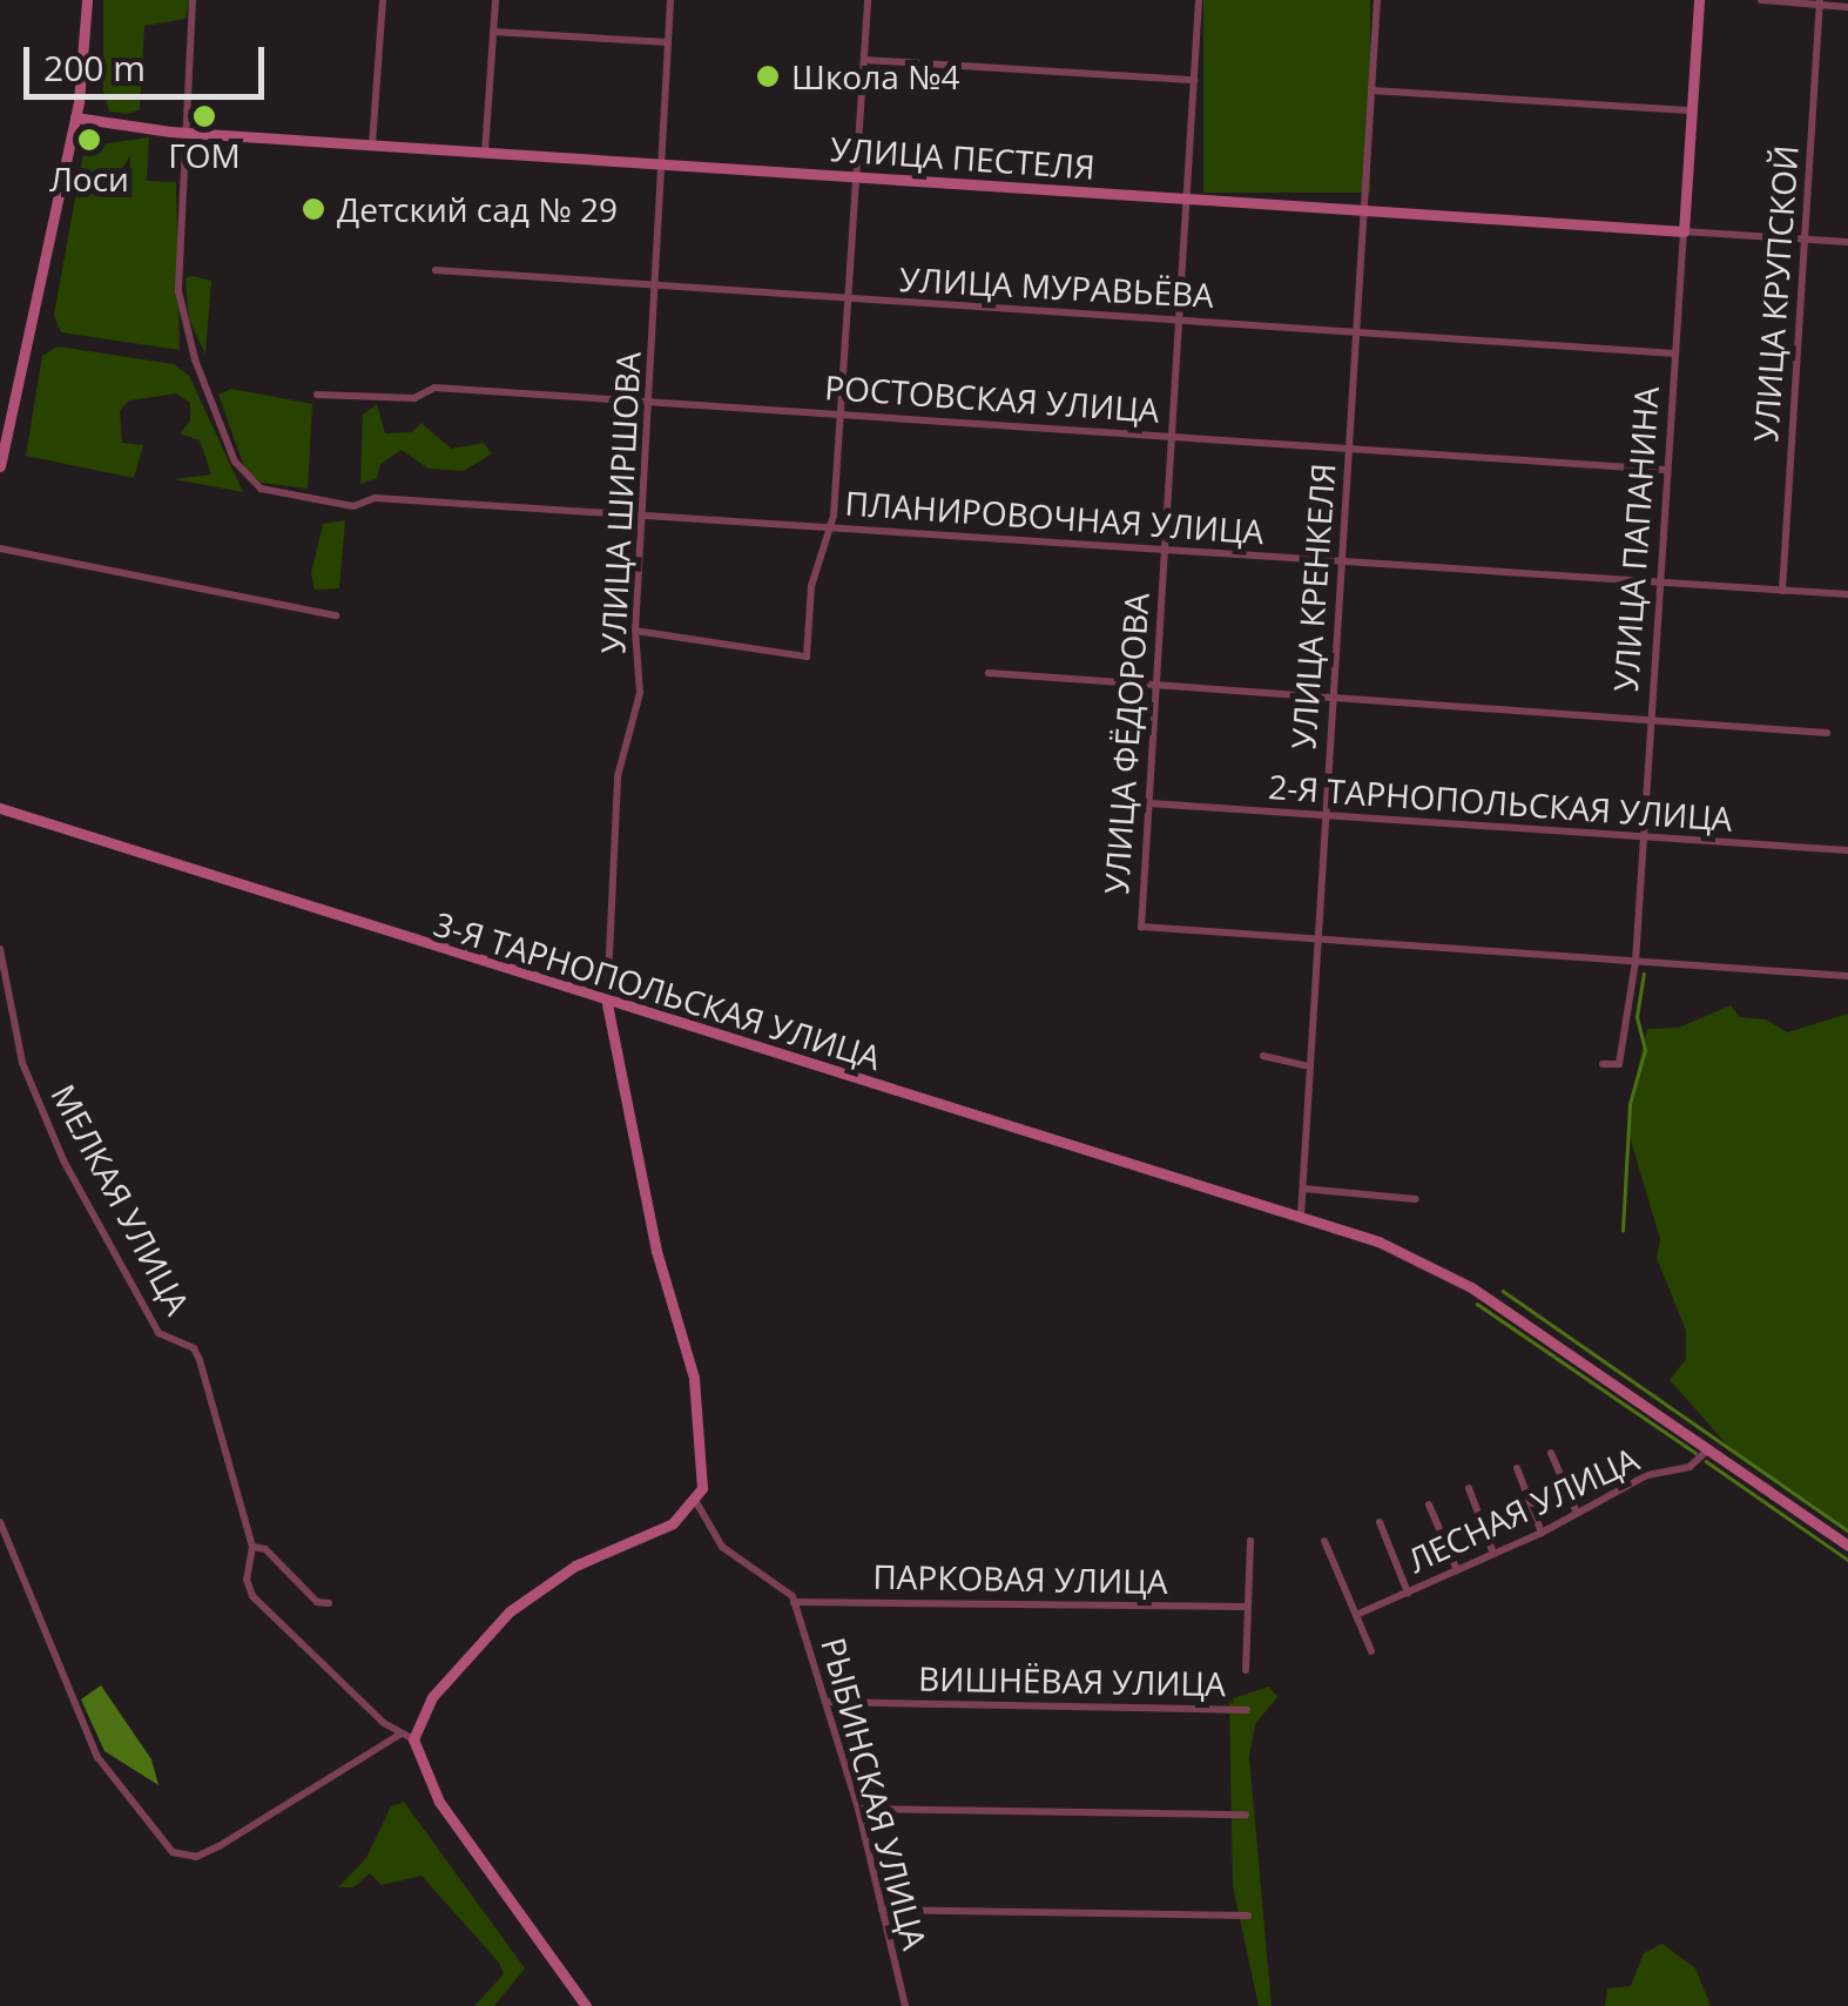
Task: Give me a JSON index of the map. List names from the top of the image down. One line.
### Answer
{"streets":{"street":["УЛИЦА ПЕСТЕЛЯ","УЛИЦА МУРАВЬЁВА","УЛИЦА КРУПСКОЙ","РОСТОВСКАЯ УЛИЦА","УЛИЦА ШИРШОВА","ПЛАНИРОВОЧНАЯ УЛИЦА","УЛИЦА ПАПАНИНА","УЛИЦА КРЕНКЕЛЯ","УЛИЦА ФЁДОРОВА","2-Я ТАРНОПОЛЬСКАЯ УЛИЦА","3-Я ТАРНОПОЛЬСКАЯ УЛИЦА","МЕЛКАЯ УЛИЦА","ЛЕСНАЯ УЛИЦА","ПАРКОВАЯ УЛИЦА","ВИШНЁВАЯ УЛИЦА","РЫБИНСКАЯ УЛИЦА"]},"crossings":[["УЛИЦА ПЕСТЕЛЯ","УЛИЦА КРУПСКОЙ"],["УЛИЦА ПЕСТЕЛЯ","УЛИЦА ШИРШОВА"],["УЛИЦА ПЕСТЕЛЯ","ПЛАНИРОВОЧНАЯ УЛИЦА"],["УЛИЦА ПЕСТЕЛЯ","УЛИЦА ПАПАНИНА"],["УЛИЦА ПЕСТЕЛЯ","УЛИЦА КРЕНКЕЛЯ"],["УЛИЦА ПЕСТЕЛЯ","УЛИЦА ФЁДОРОВА"],["УЛИЦА МУРАВЬЁВА","УЛИЦА ШИРШОВА"],["УЛИЦА МУРАВЬЁВА","УЛИЦА ПАПАНИНА"],["УЛИЦА МУРАВЬЁВА","УЛИЦА КРЕНКЕЛЯ"],["УЛИЦА МУРАВЬЁВА","УЛИЦА ФЁДОРОВА"],["УЛИЦА КРУПСКОЙ","ПЛАНИРОВОЧНАЯ УЛИЦА"],["РОСТОВСКАЯ УЛИЦА","УЛИЦА ШИРШОВА"],["РОСТОВСКАЯ УЛИЦА","УЛИЦА ПАПАНИНА"],["РОСТОВСКАЯ УЛИЦА","УЛИЦА КРЕНКЕЛЯ"],["РОСТОВСКАЯ УЛИЦА","УЛИЦА ФЁДОРОВА"],["УЛИЦА ШИРШОВА","ПЛАНИРОВОЧНАЯ УЛИЦА"],["УЛИЦА ШИРШОВА","3-Я ТАРНОПОЛЬСКАЯ УЛИЦА"],["ПЛАНИРОВОЧНАЯ УЛИЦА","УЛИЦА ПАПАНИНА"],["ПЛАНИРОВОЧНАЯ УЛИЦА","УЛИЦА КРЕНКЕЛЯ"],["ПЛАНИРОВОЧНАЯ УЛИЦА","УЛИЦА ФЁДОРОВА"],["УЛИЦА ПАПАНИНА","2-Я ТАРНОПОЛЬСКАЯ УЛИЦА"],["УЛИЦА КРЕНКЕЛЯ","УЛИЦА ФЁДОРОВА"],["УЛИЦА КРЕНКЕЛЯ","2-Я ТАРНОПОЛЬСКАЯ УЛИЦА"],["УЛИЦА КРЕНКЕЛЯ","3-Я ТАРНОПОЛЬСКАЯ УЛИЦА"],["УЛИЦА ФЁДОРОВА","2-Я ТАРНОПОЛЬСКАЯ УЛИЦА"],["3-Я ТАРНОПОЛЬСКАЯ УЛИЦА","ЛЕСНАЯ УЛИЦА"],["ПАРКОВАЯ УЛИЦА","РЫБИНСКАЯ УЛИЦА"],["ВИШНЁВАЯ УЛИЦА","РЫБИНСКАЯ УЛИЦА"]],"places":["Школа №4","ГОМ","Лоси","Детский сад № 29"],"scale_bar":"200 m"}
